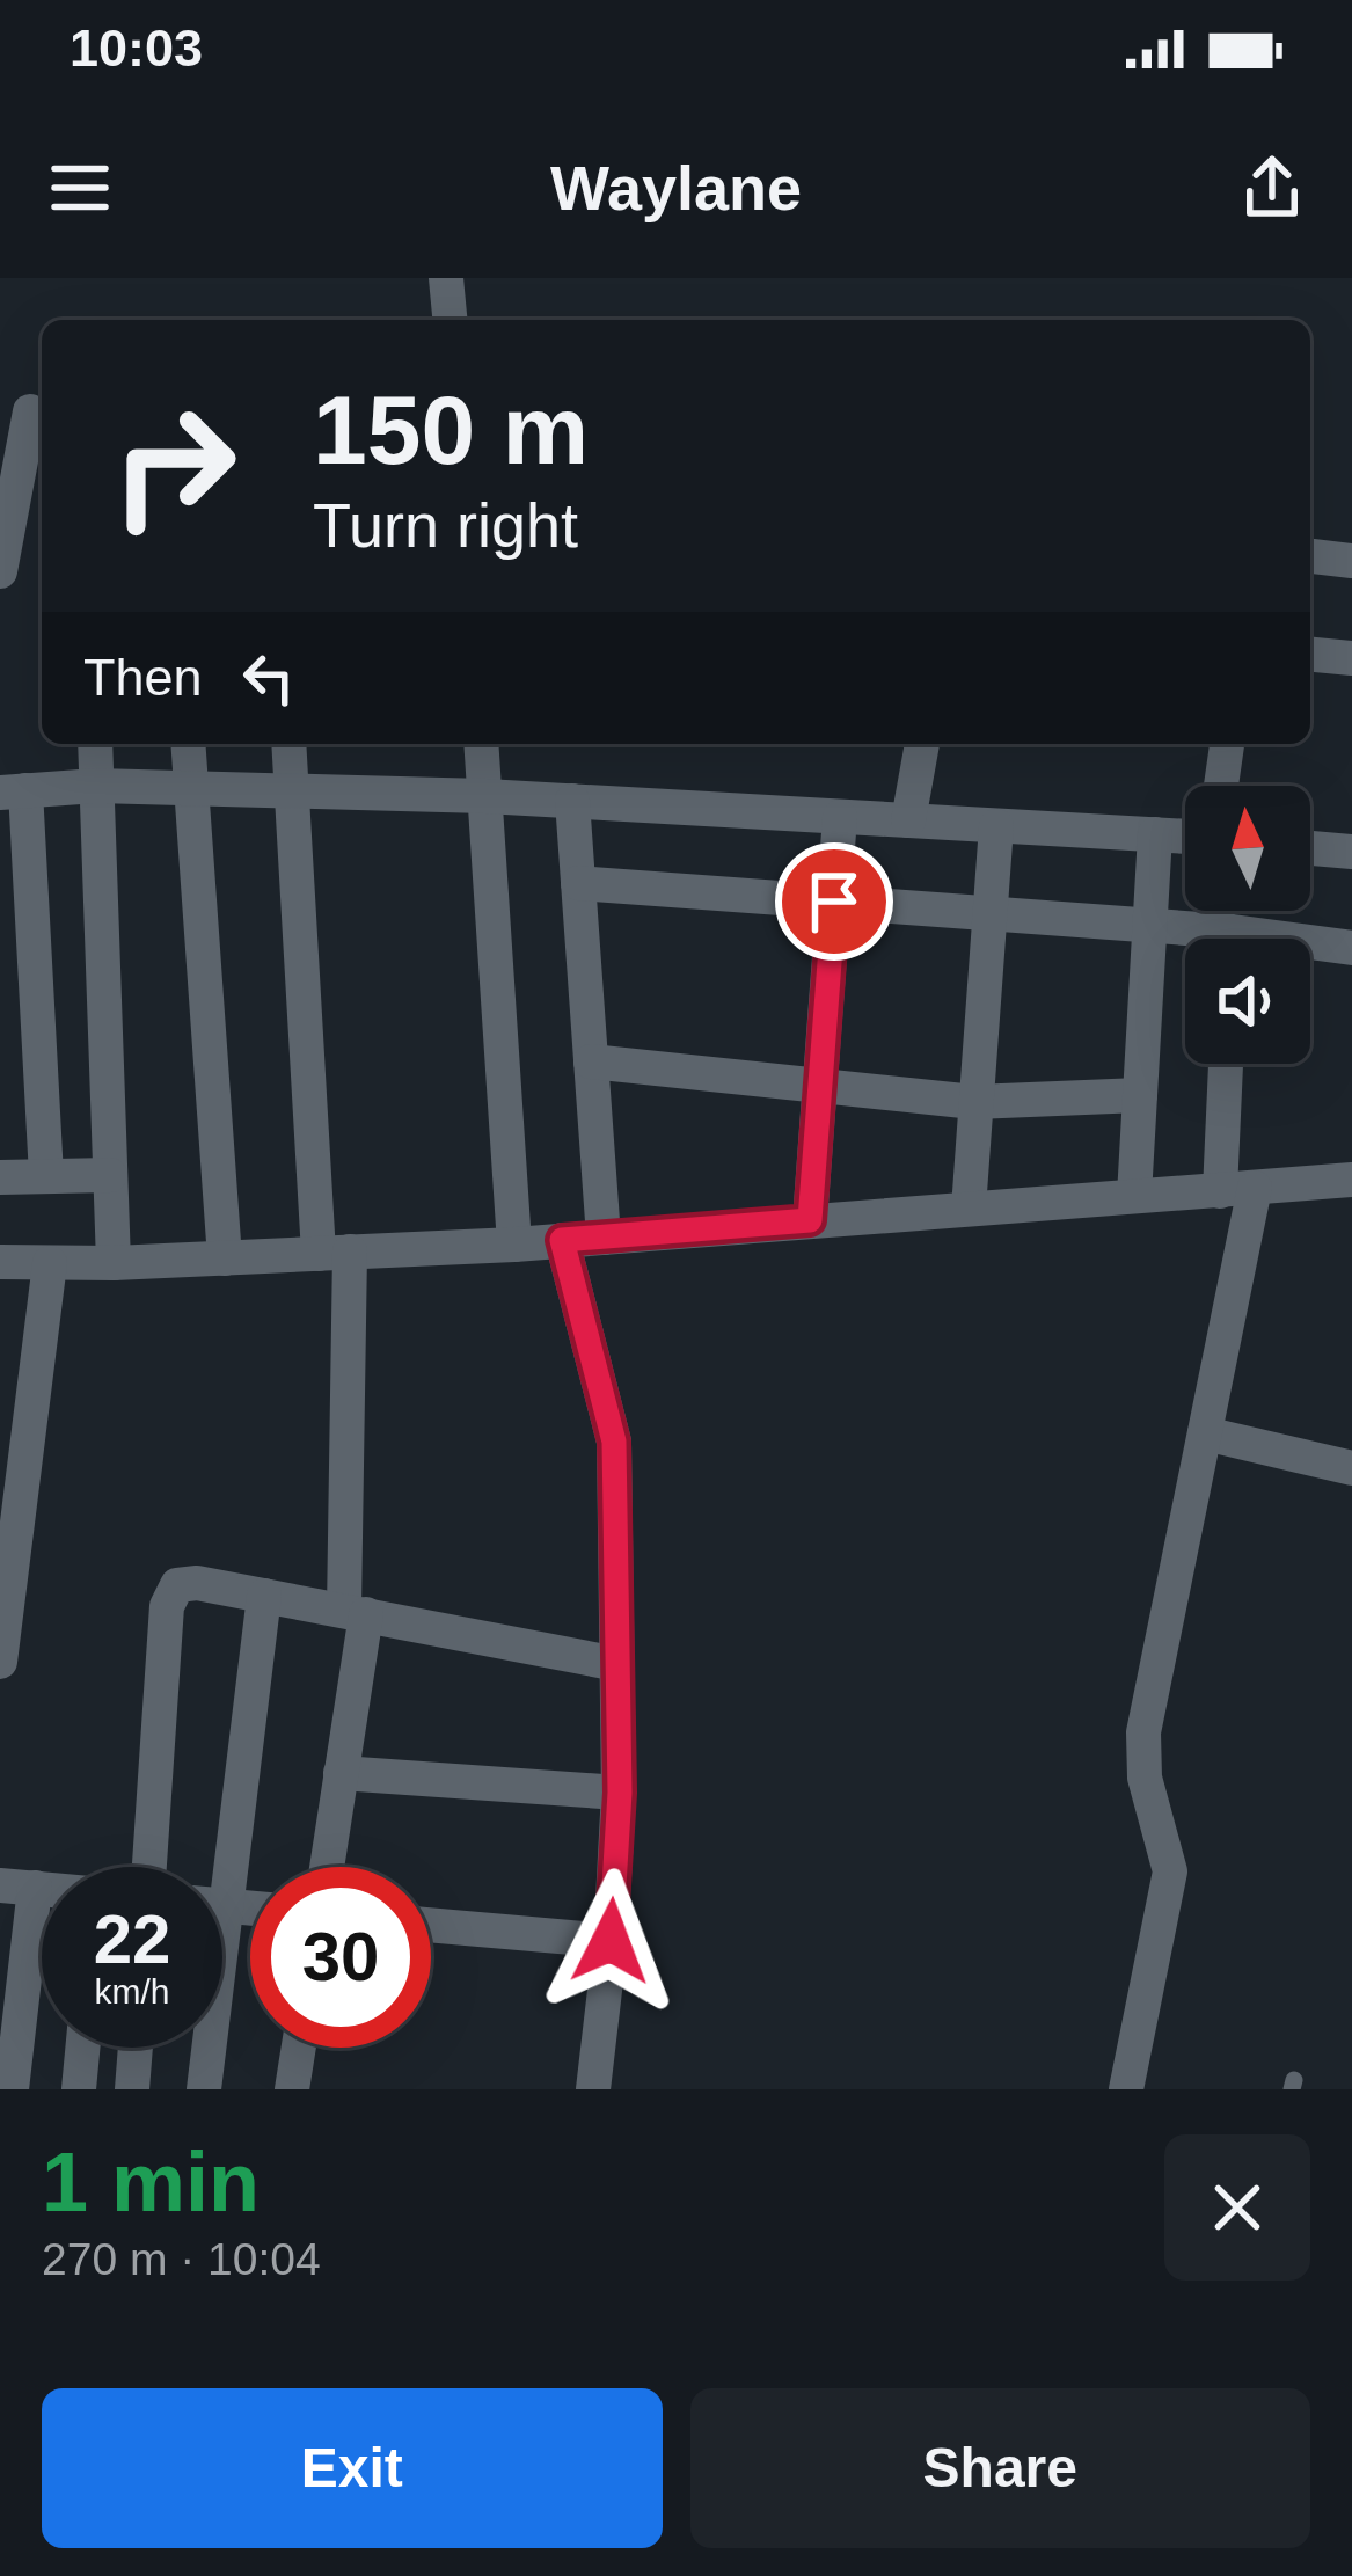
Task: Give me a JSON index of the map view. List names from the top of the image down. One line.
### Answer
{"north":"top","page":{"status":"10:03","header":"Waylane","turn":["150 m","Turn right"],"then":"Then","speed":"22 km/h","limit":"30","heading":["1 min","270 m · 10:04"],"buttons":["Exit","Share"]}}
